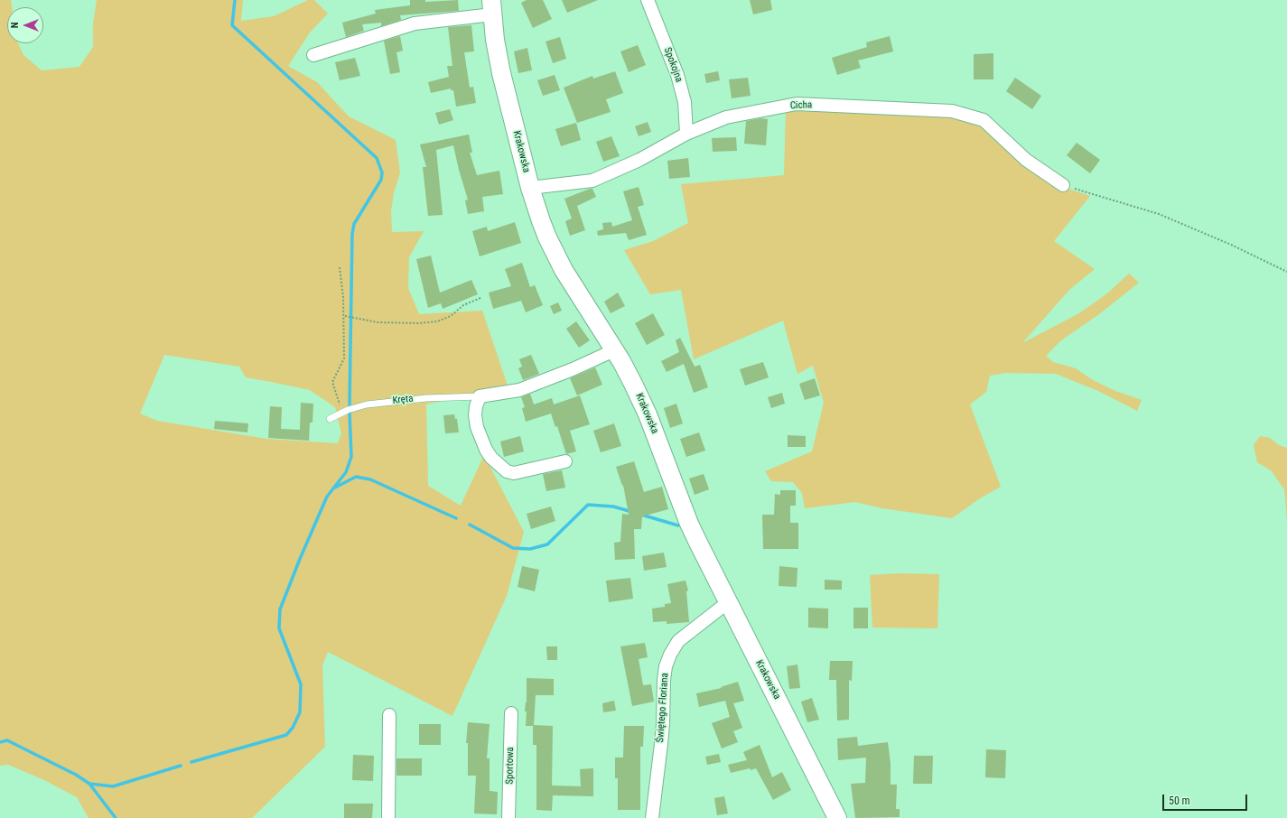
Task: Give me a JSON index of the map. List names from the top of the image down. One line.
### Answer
{"streets":{"street":["Spokojna","Cicha","Krakowska","Kręta","Świętego Floriana","Sportowa"]},"crossings":[["Spokojna","Cicha"],["Cicha","Krakowska"],["Krakowska","Kręta"],["Krakowska","Świętego Floriana"]],"scale_bar":"50 m","north":"left"}
